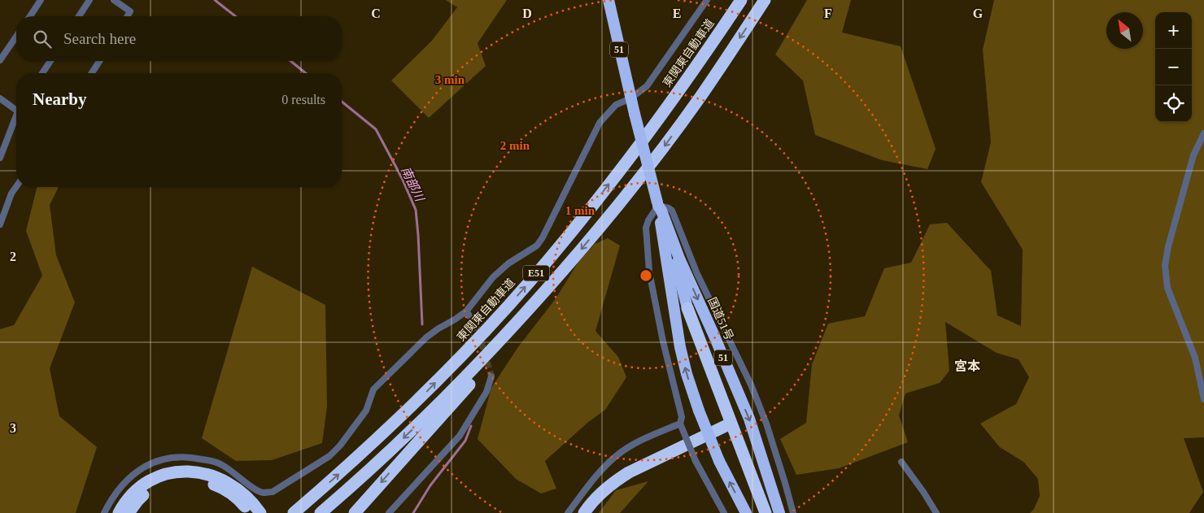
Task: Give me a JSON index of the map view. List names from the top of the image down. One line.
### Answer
{"streets":{"highway":["51","東関東自動車道","E51","国道51号"]},"districts":["宮本"],"water":["南部川"],"north":"top left","page":{"map_buttons":["+","−"],"search":"Search here","heading":["Nearby","0 results"]},"grid":{"columns":["C","D","E","F","G"],"rows":["2","3"]},"rings":["3 min","2 min","1 min"]}
